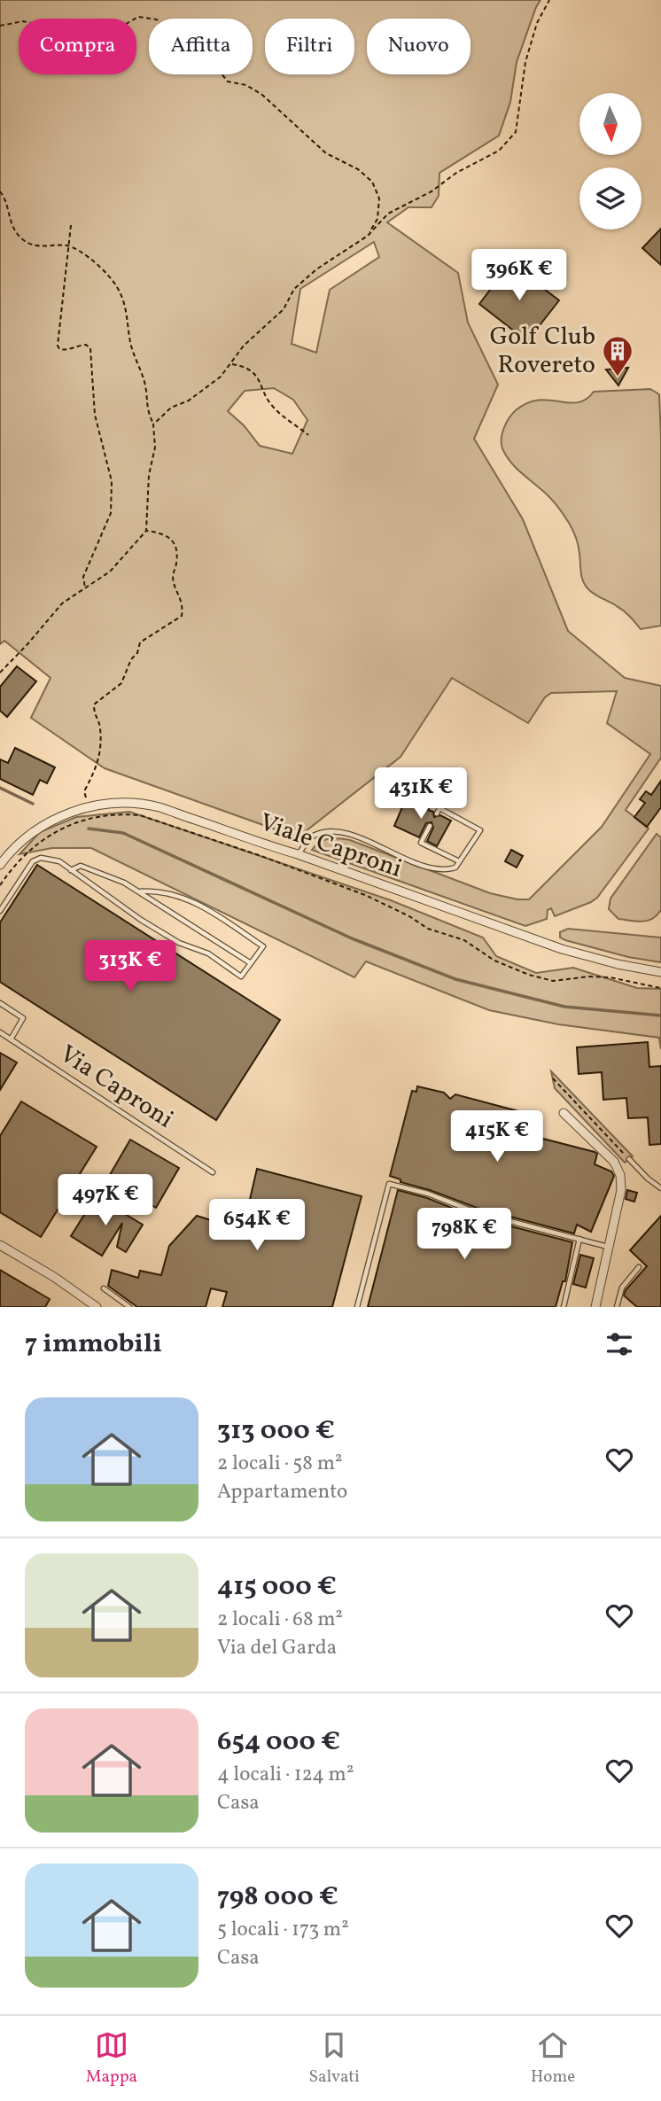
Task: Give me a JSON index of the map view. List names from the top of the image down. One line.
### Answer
{"streets":{"street":["Viale Caproni"],"lane":["Via Caproni"]},"places":{"building":["Golf Club Rovereto"]},"north":"bottom","page":{"chip":["Compra","Affitta","Filtri","Nuovo"],"price":["396K €","431K €","313K €","415K €","497K €","654K €","798K €"],"heading":"7 immobili","list":[{"name":"313 000 €","note":"2 locali · 58 m² · Appartamento"},{"name":"415 000 €","note":"2 locali · 68 m² · Via del Garda"},{"name":"654 000 €","note":"4 locali · 124 m² · Casa"},{"name":"798 000 €","note":"5 locali · 173 m² · Casa"}],"tabs":["Mappa","Salvati","Home"]}}
